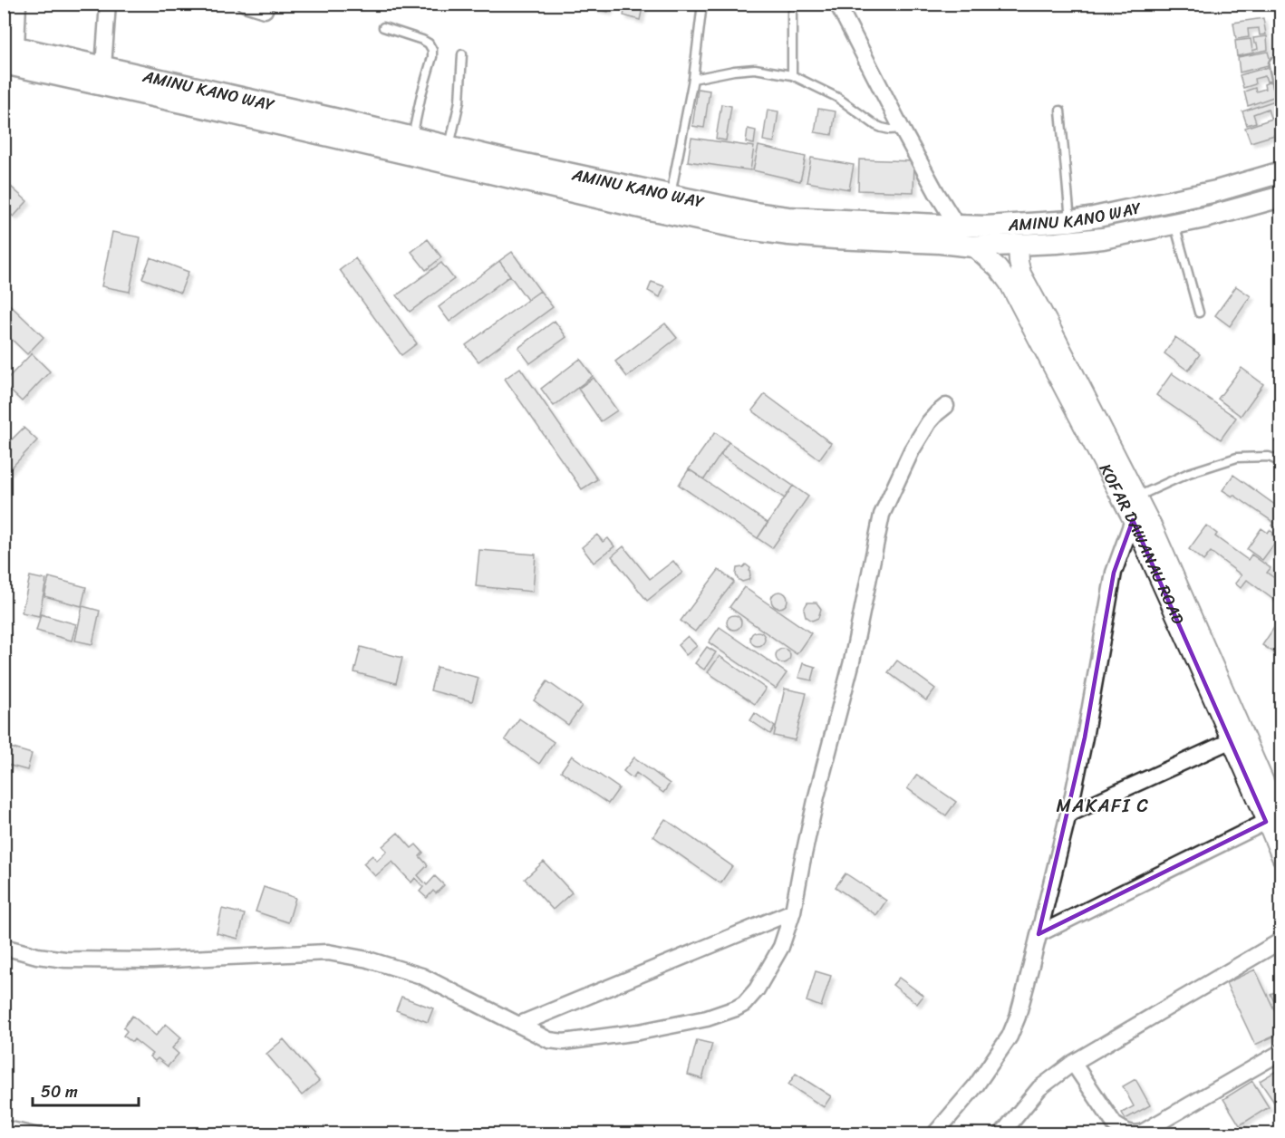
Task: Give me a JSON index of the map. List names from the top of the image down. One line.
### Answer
{"streets":{"main road":["AMINU KANO WAY"],"street":["KOFAR DAWANAU ROAD"]},"crossings":[["AMINU KANO WAY","KOFAR DAWANAU ROAD"]],"districts":["MAKAFI C"],"scale_bar":"50 m"}
